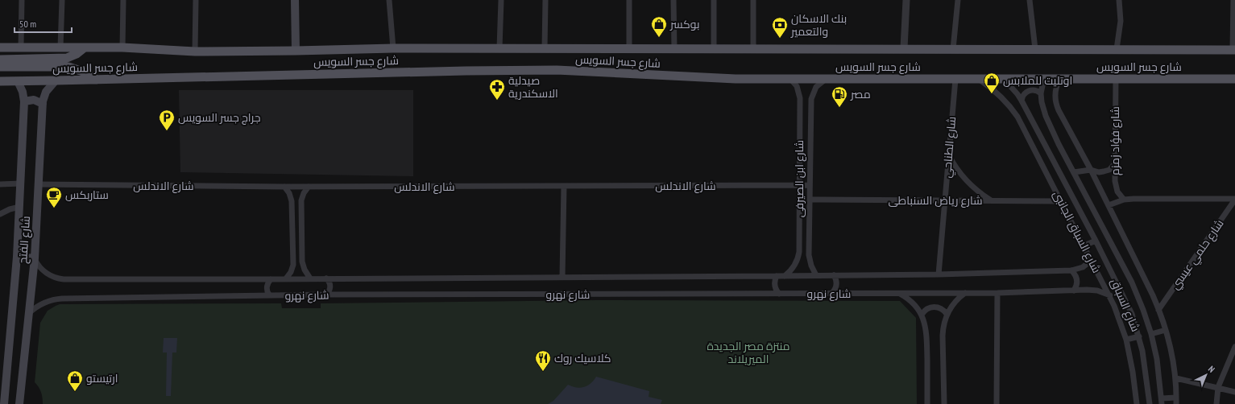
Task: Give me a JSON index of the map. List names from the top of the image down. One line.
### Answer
{"streets":{"main road":["شارع جسر السويس","شارع الفتح"],"street":["شارع فؤاد زمزم","شارع الطناحي","شارع ابن الصيرفى","شارع الاندلس","شارع رياض السنباطى","شارع السباق الجانبى","شارع حلمي عيسي","شارع نهرو","شارع السباق"]},"crossings":[["شارع جسر السويس","شارع فؤاد زمزم"],["شارع جسر السويس","شارع الطناحي"],["شارع جسر السويس","شارع ابن الصيرفى"],["شارع جسر السويس","شارع السباق الجانبى"],["شارع جسر السويس","شارع الفتح"],["شارع جسر السويس","شارع السباق"],["شارع الطناحي","شارع رياض السنباطى"],["شارع الطناحي","شارع نهرو"],["شارع ابن الصيرفى","شارع الاندلس"],["شارع ابن الصيرفى","شارع رياض السنباطى"],["شارع ابن الصيرفى","شارع نهرو"],["شارع الاندلس","شارع الفتح"],["شارع رياض السنباطى","شارع السباق الجانبى"],["شارع السباق الجانبى","شارع نهرو"],["شارع الفتح","شارع نهرو"]],"parks":["منتزة مصر الجديدة الميريلاند"],"places":{"shop":["بوكسر","اوتليت للملابس","ارتيستو"],"bank":["بنك الاسكان والتعمير"],"pharmacy":["صيدلية الاسكندرية"],"fuel station":["مصر"],"parking":["جراج جسر السويس"],"cafe":["ستاربكس"],"restaurant":["كلاسيك روك"]},"scale_bar":"50 m","north":"top right"}
